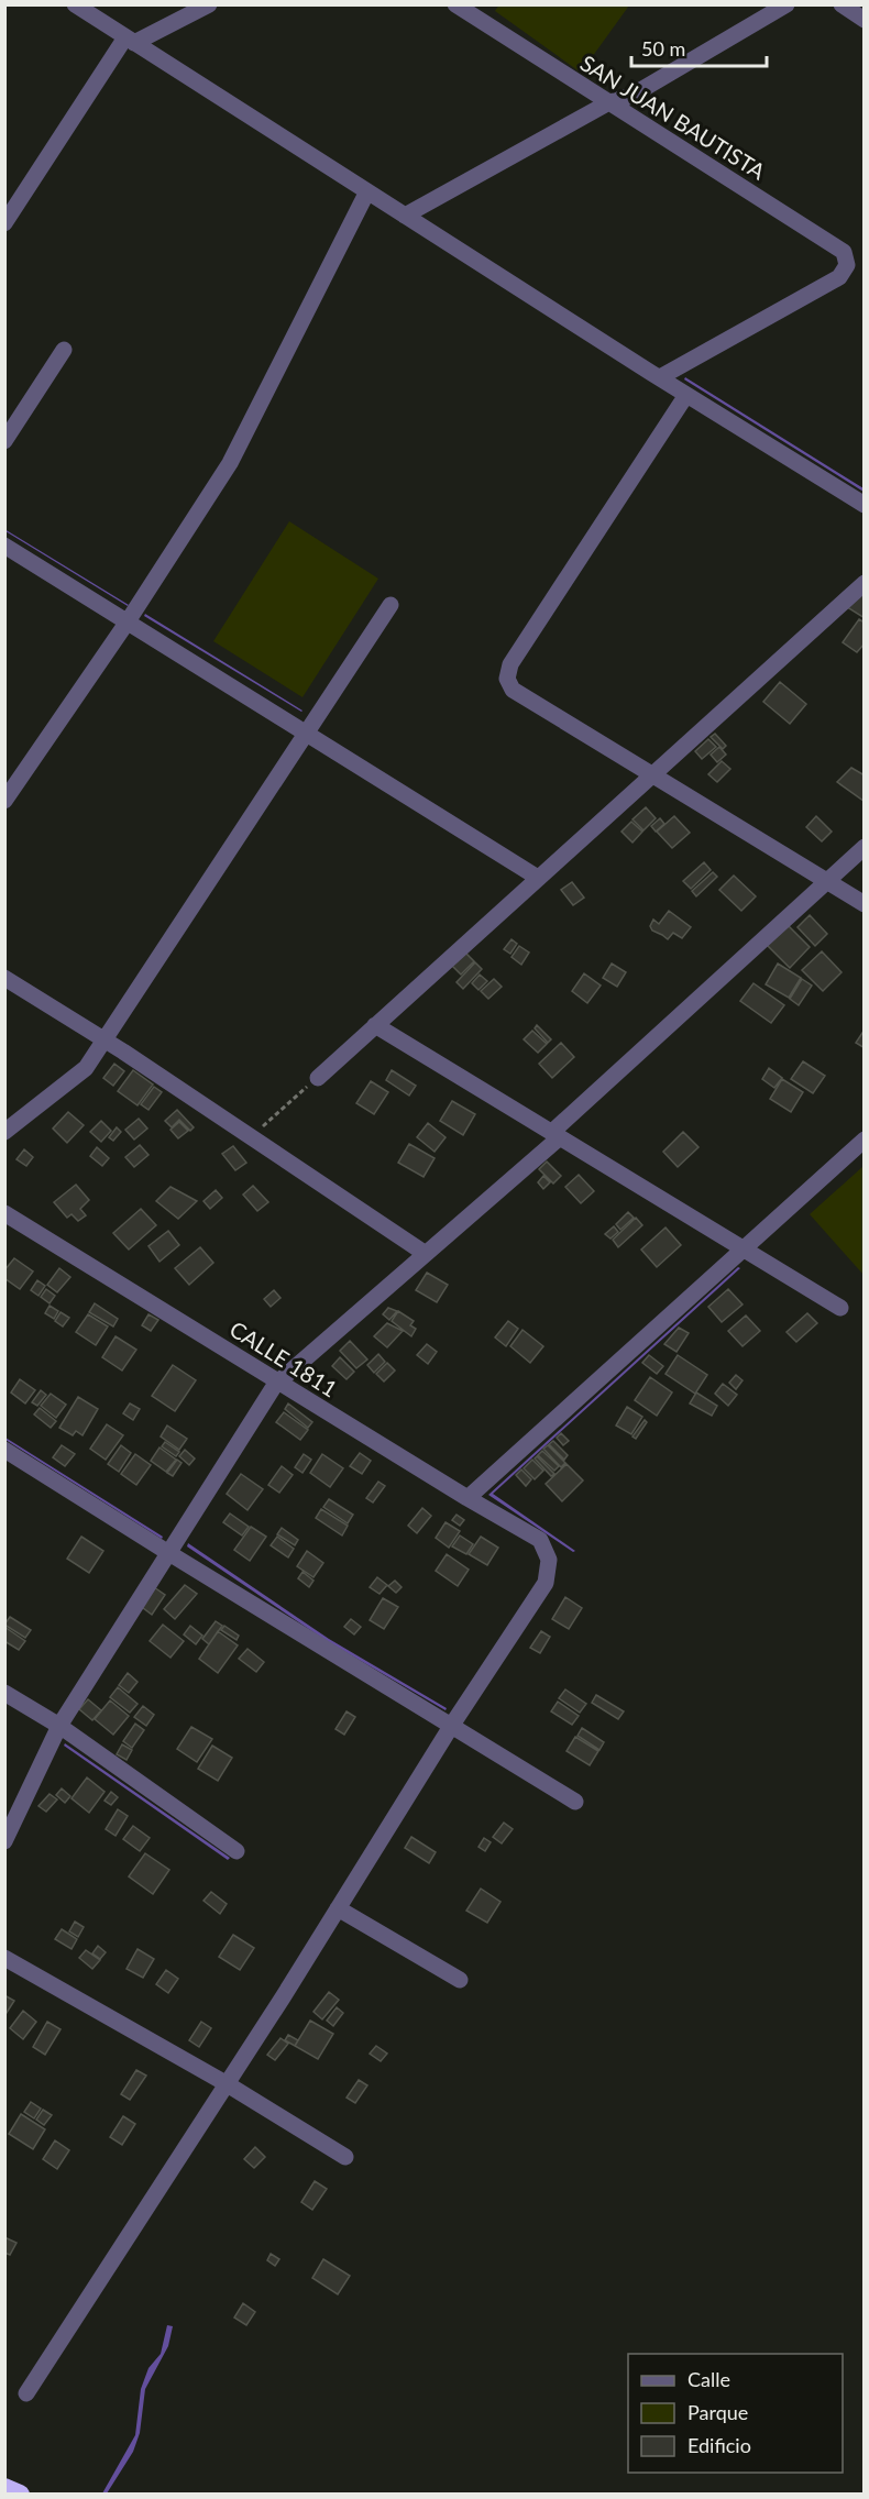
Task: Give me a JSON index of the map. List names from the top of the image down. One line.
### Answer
{"streets":{"street":["SAN JUAN BAUTISTA","CALLE 1811"]},"legend":["Calle","Parque","Edificio"],"scale_bar":"50 m"}
